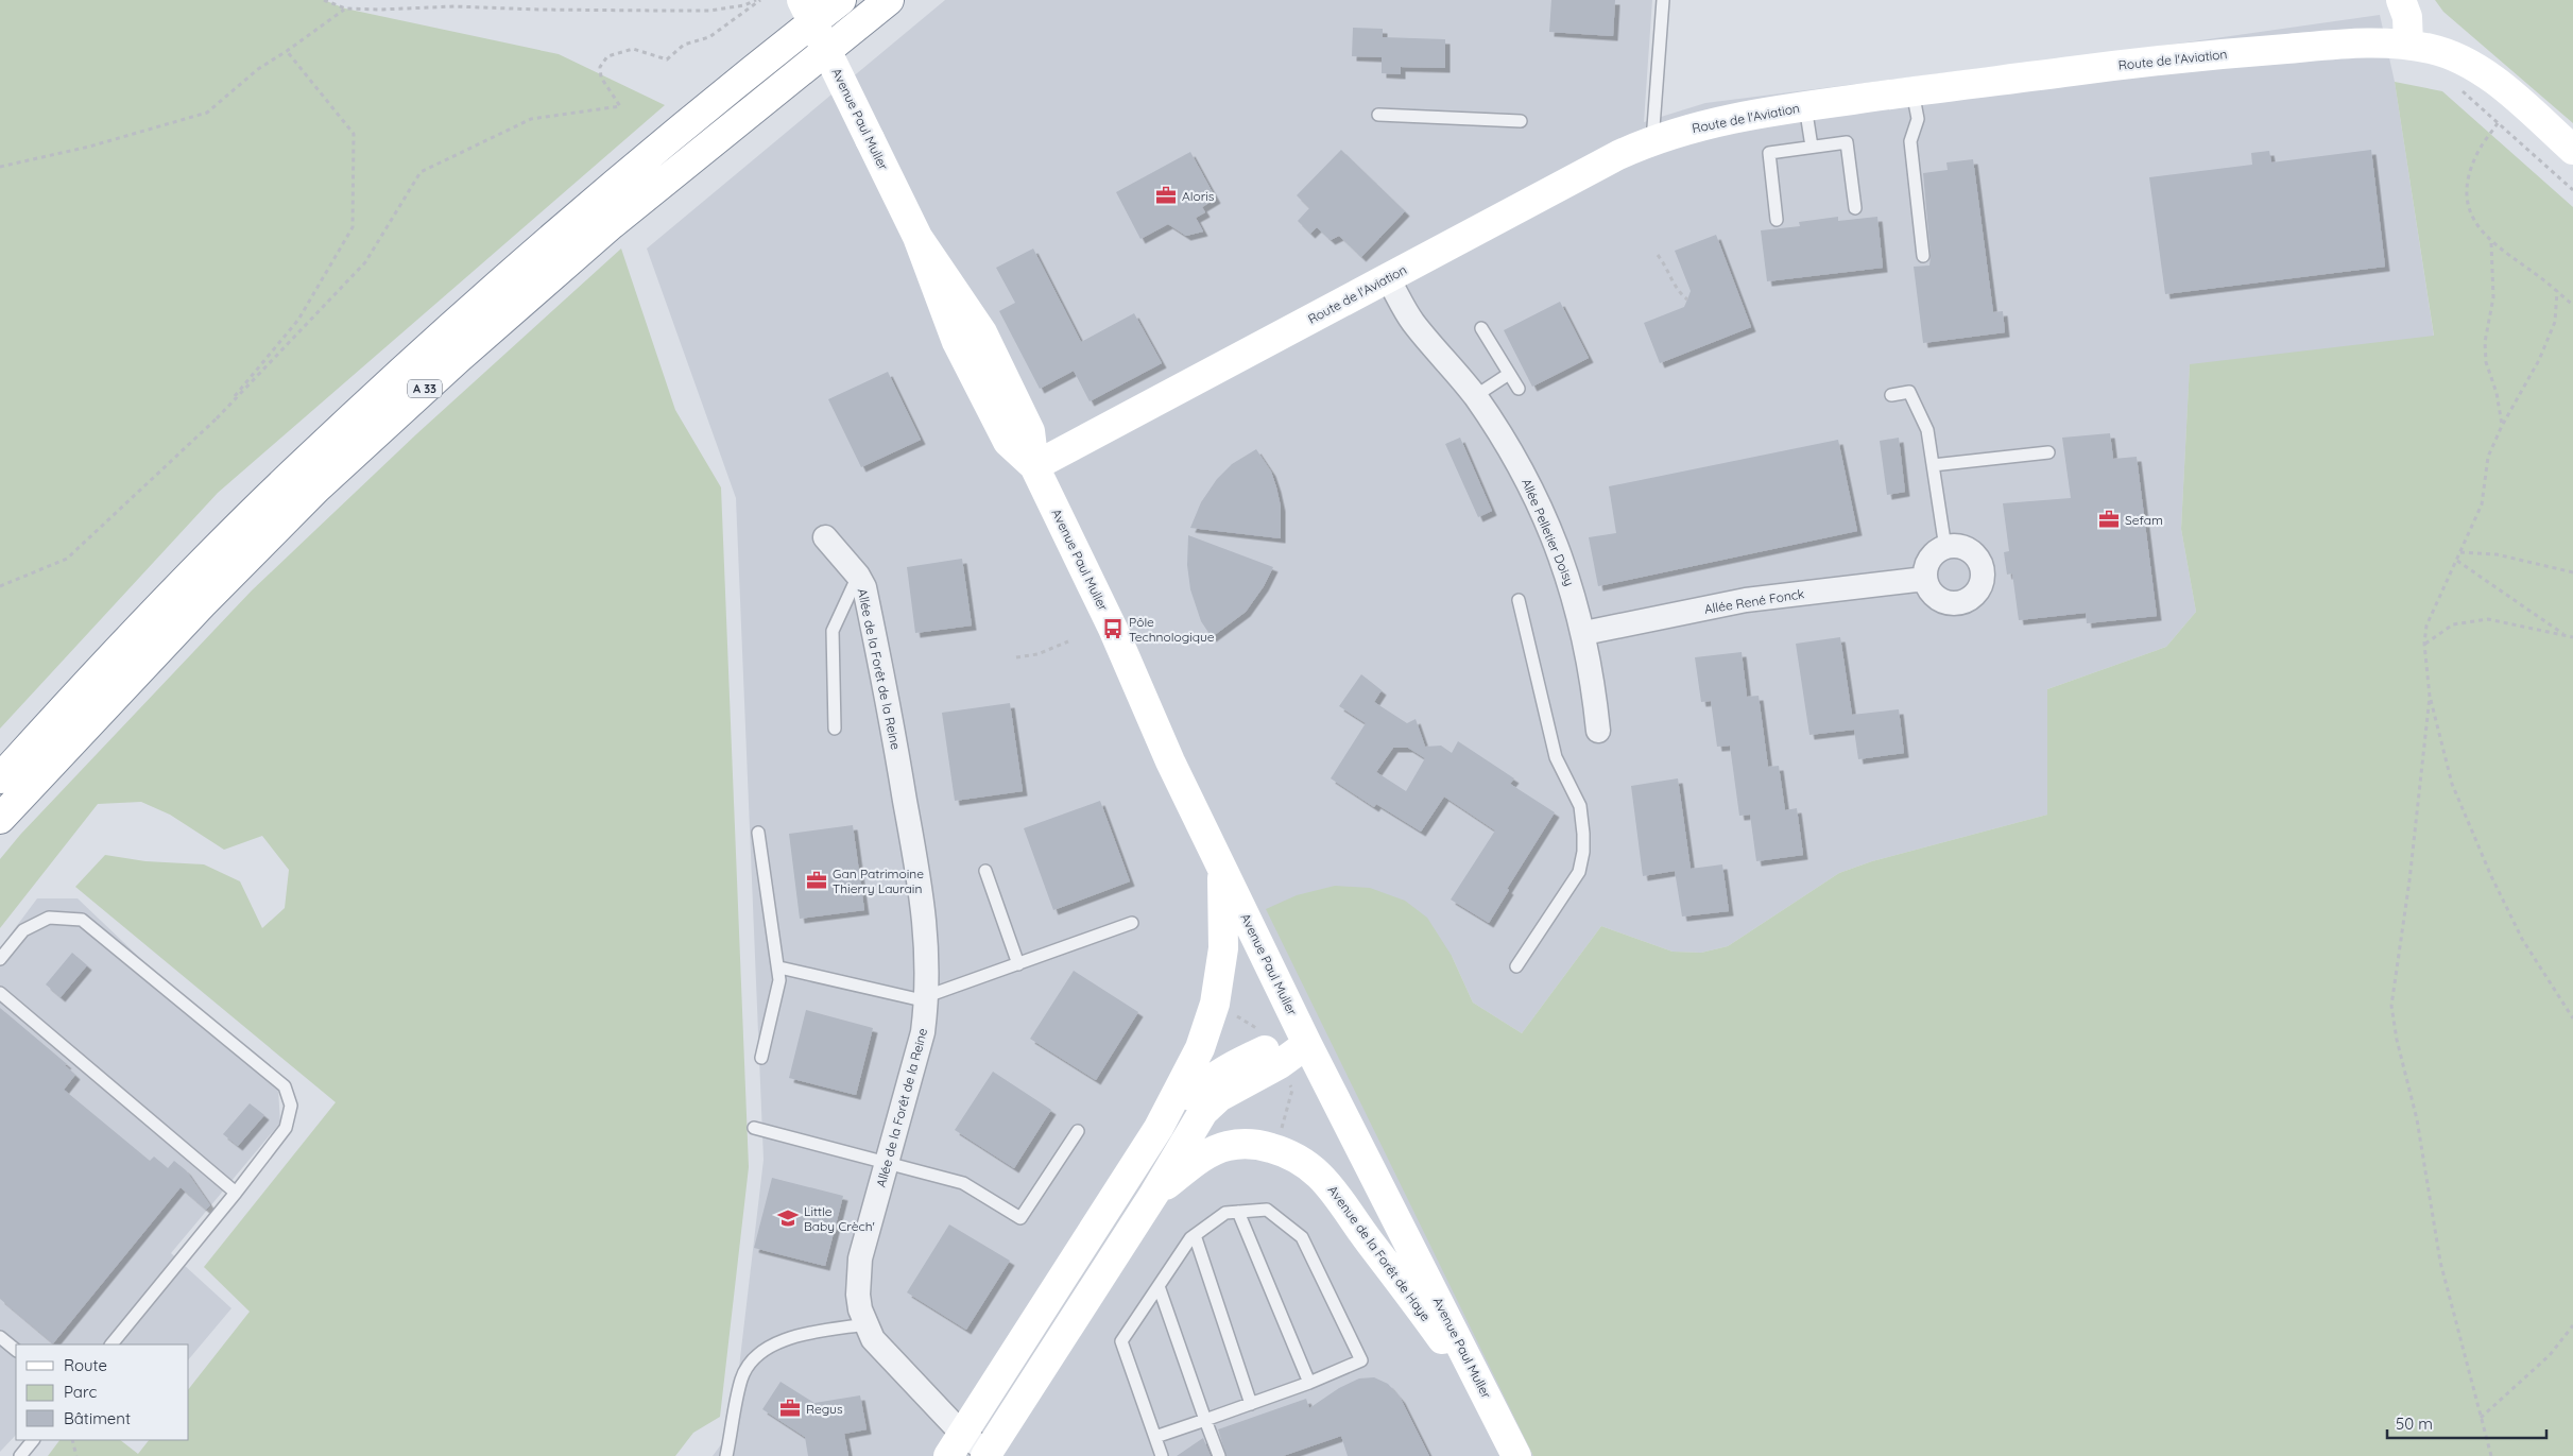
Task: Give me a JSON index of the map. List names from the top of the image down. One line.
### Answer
{"streets":{"main road":["Route de l'Aviation","Avenue Paul Muller","A 33","Avenue de la Forêt de Haye"],"street":["Allée Pelletier Doisy","Allée René Fonck","Allée de la Forêt de la Reine"]},"crossings":[["Route de l'Aviation","Avenue Paul Muller"],["Route de l'Aviation","Allée Pelletier Doisy"],["Avenue Paul Muller","Avenue de la Forêt de Haye"],["Allée Pelletier Doisy","Allée René Fonck"],["Allée de la Forêt de la Reine","Avenue de la Forêt de Haye"]],"places":{"office":["Aloris","Sefam","Gan Patrimoine Thierry Laurain","Regus"],"bus stop":["Pôle Technologique"],"school or university":["Little Baby Crèch'"]},"legend":["Route","Parc","Bâtiment"],"scale_bar":"50 m"}
